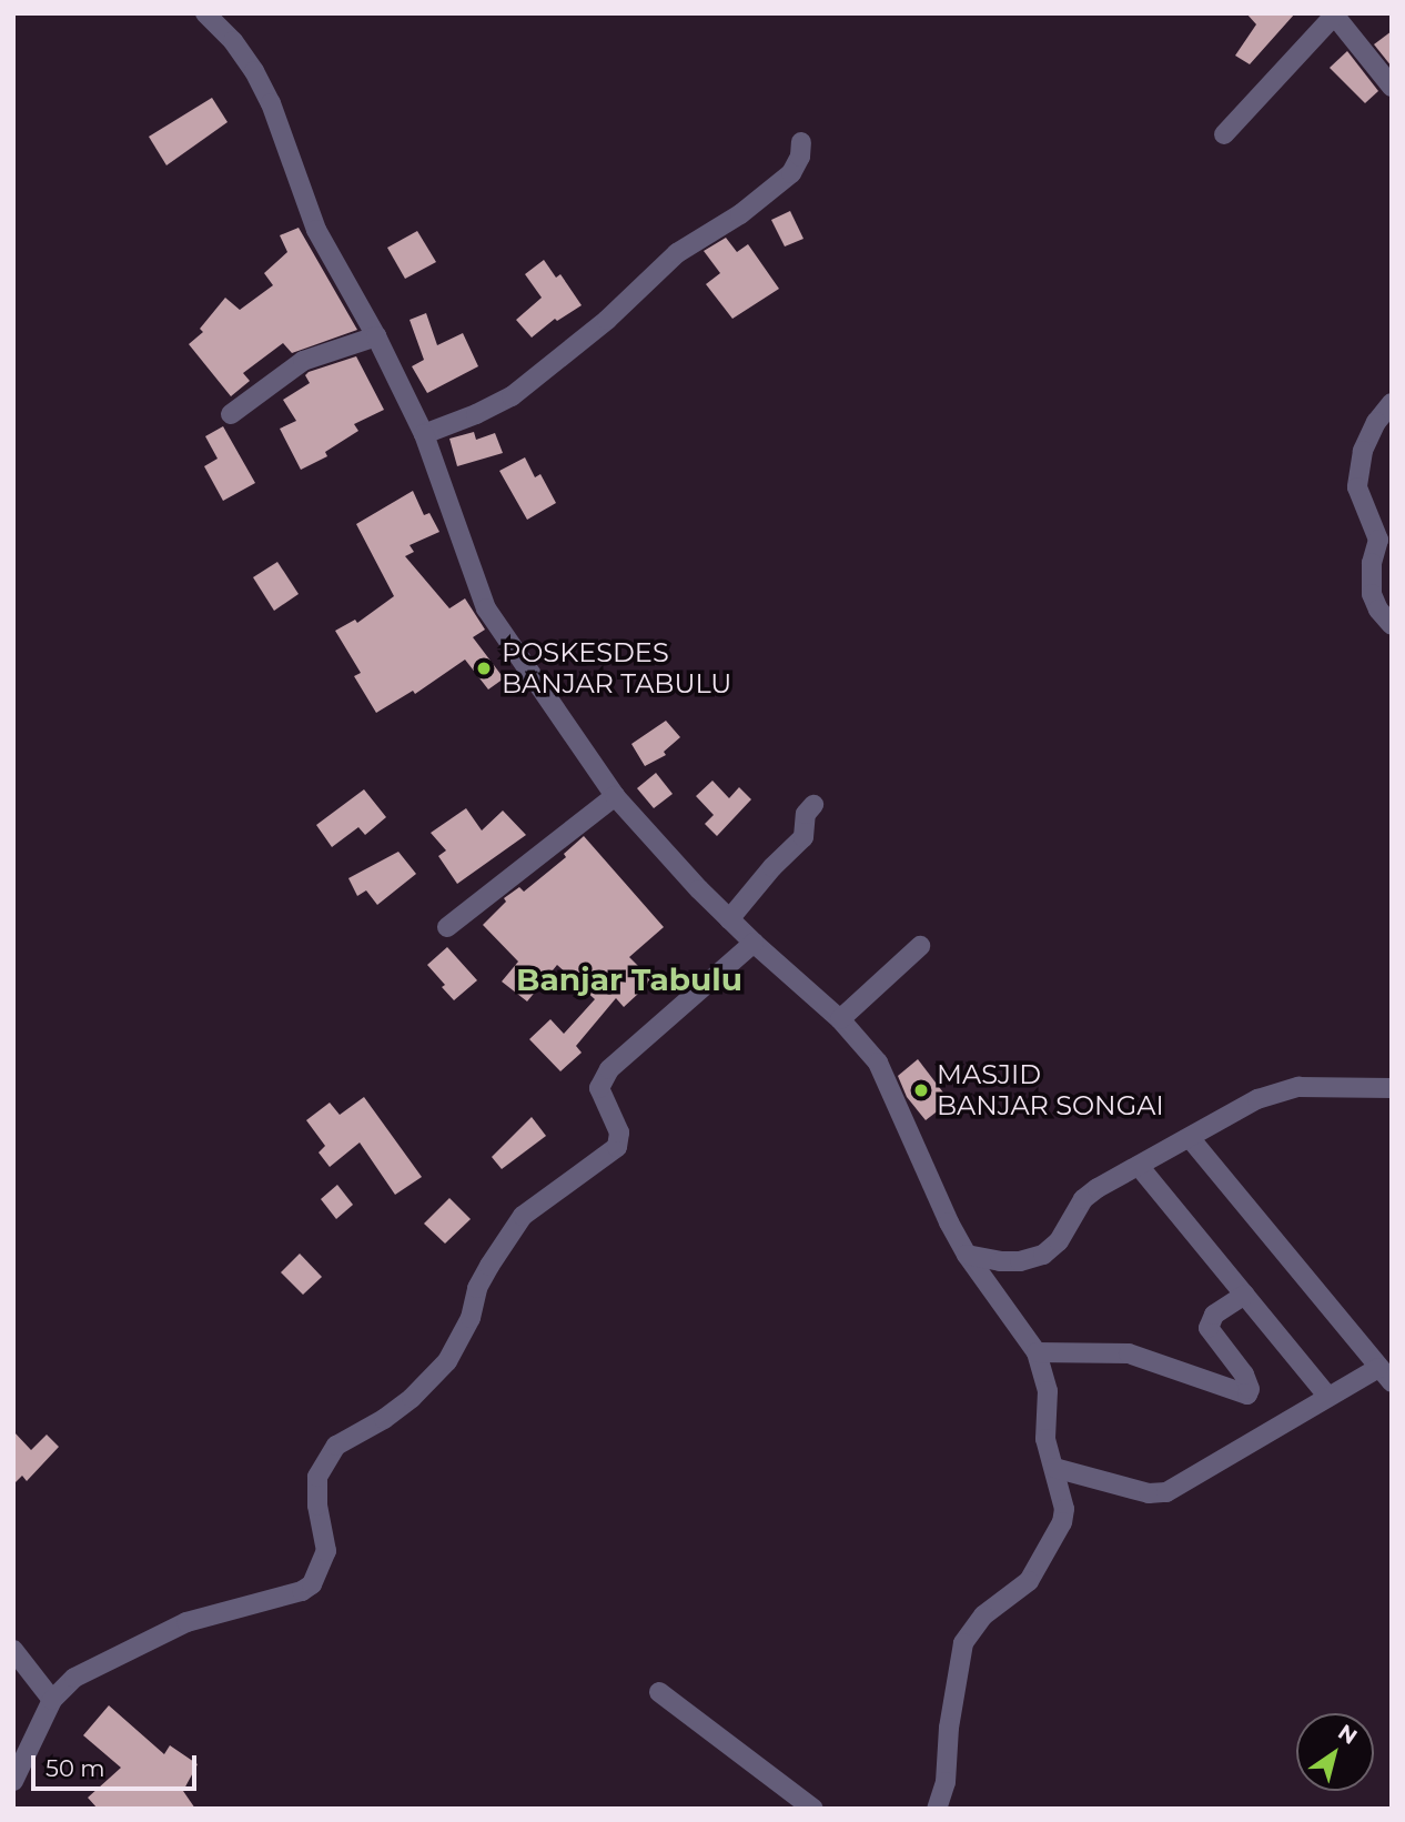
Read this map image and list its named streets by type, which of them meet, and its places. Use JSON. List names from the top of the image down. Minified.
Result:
{"districts":["Banjar Tabulu"],"places":["POSKESDES BANJAR TABULU","MASJID BANJAR SONGAI"],"scale_bar":"50 m","north":"top right"}
